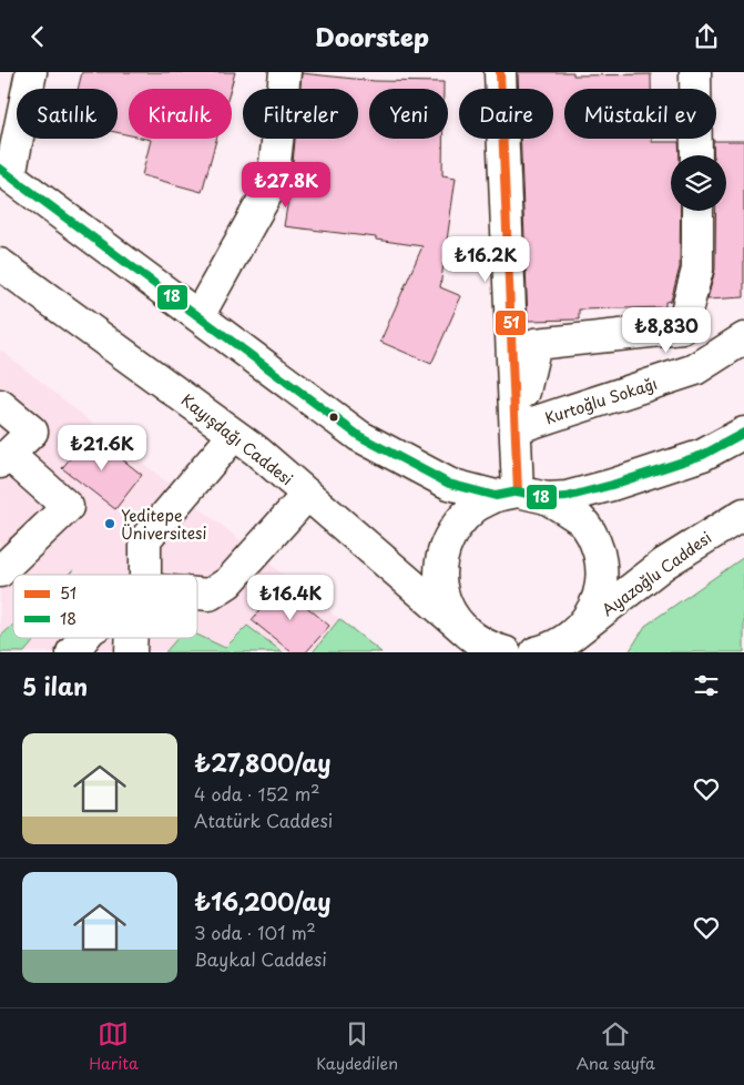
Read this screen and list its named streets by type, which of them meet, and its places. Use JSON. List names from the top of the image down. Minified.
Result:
{"streets":{"main road":["Kurtoğlu Sokağı","Kayışdağı Caddesi","Ayazoğlu Caddesi"]},"places":["Yeditepe Üniversitesi"],"lines":["transit line 51","transit line 18"],"legend":["51","18"],"page":{"header":"Doorstep","chip":["Satılık","Kiralık","Filtreler","Yeni","Daire","Müstakil ev"],"price":["₺27.8K","₺16.2K","₺8,830","₺21.6K","₺16.4K"],"heading":"5 ilan","list":[{"name":"₺27,800/ay","note":"4 oda · 152 m² · Atatürk Caddesi"},{"name":"₺16,200/ay","note":"3 oda · 101 m² · Baykal Caddesi"}],"tabs":["Harita","Kaydedilen","Ana sayfa"]}}
